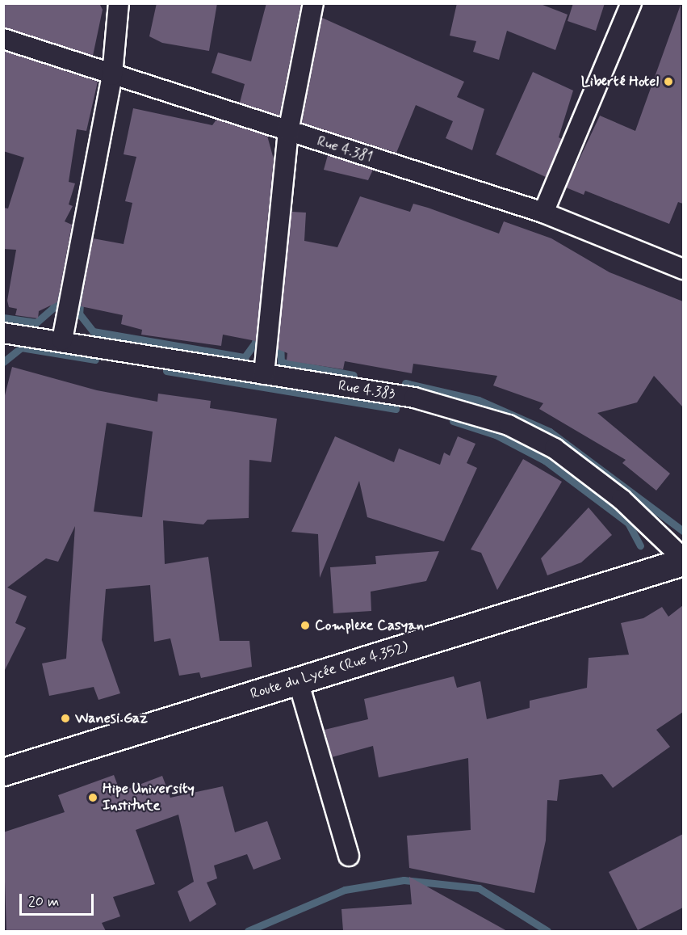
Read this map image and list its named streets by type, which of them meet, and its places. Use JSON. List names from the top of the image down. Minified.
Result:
{"streets":{"main road":["Route du Lycée (Rue 4.352)"],"street":["Rue 4.381","Rue 4.383"]},"crossings":[["Rue 4.383","Route du Lycée (Rue 4.352)"]],"places":["Liberté Hotel","Complexe Casyan","Wanesi Gaz","Hipe University Institute"],"scale_bar":"20 m"}
